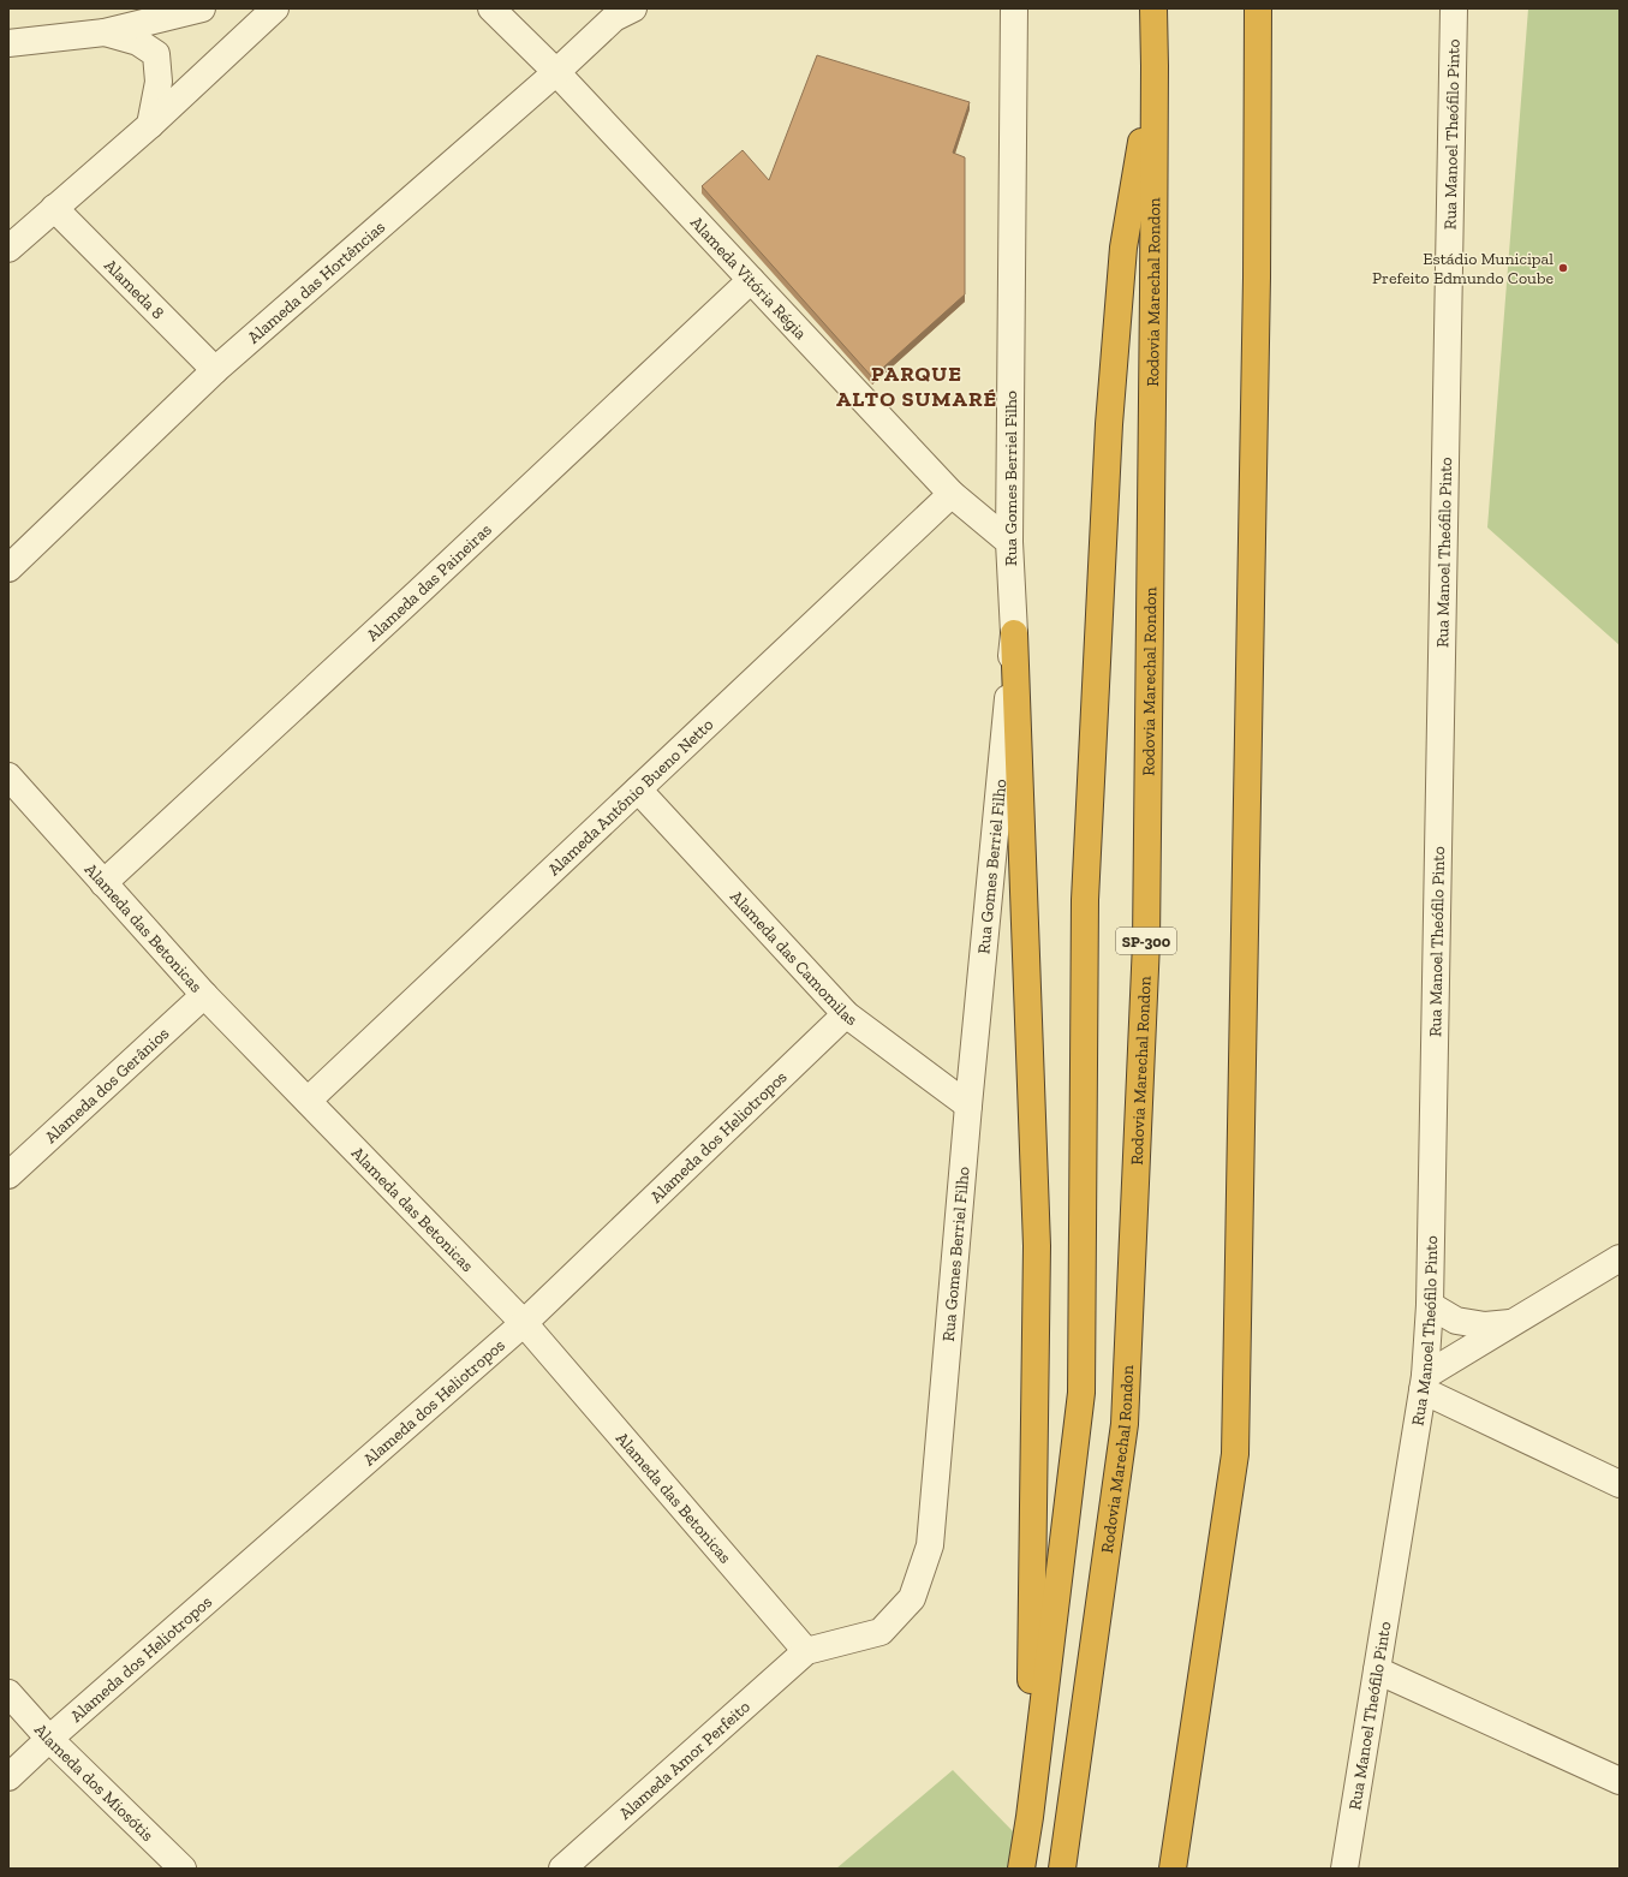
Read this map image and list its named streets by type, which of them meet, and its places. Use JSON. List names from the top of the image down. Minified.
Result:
{"streets":{"highway":["Rodovia Marechal Rondon","SP-300"],"street":["Rua Manoel Theófilo Pinto","Alameda Vitória Régia","Alameda das Hortências","Alameda 8","Rua Gomes Berriel Filho","Alameda das Paineiras","Alameda Antônio Bueno Netto","Alameda das Betonicas","Alameda das Camomilas","Alameda dos Gerânios","Alameda dos Heliotropos","Alameda Amor Perfeito","Alameda dos Miosótis"]},"crossings":[["Alameda Vitória Régia","Alameda das Hortências"],["Alameda Vitória Régia","Rua Gomes Berriel Filho"],["Alameda Vitória Régia","Alameda das Paineiras"],["Alameda Vitória Régia","Alameda Antônio Bueno Netto"],["Alameda das Hortências","Alameda 8"],["Rua Gomes Berriel Filho","Alameda das Betonicas"],["Rua Gomes Berriel Filho","Alameda das Camomilas"],["Rua Gomes Berriel Filho","Alameda Amor Perfeito"],["Alameda das Paineiras","Alameda das Betonicas"],["Alameda Antônio Bueno Netto","Alameda das Betonicas"],["Alameda Antônio Bueno Netto","Alameda das Camomilas"],["Alameda das Betonicas","Alameda dos Gerânios"],["Alameda das Betonicas","Alameda dos Heliotropos"],["Alameda das Betonicas","Alameda Amor Perfeito"],["Alameda das Camomilas","Alameda dos Heliotropos"],["Alameda dos Heliotropos","Alameda dos Miosótis"]],"districts":["PARQUE ALTO SUMARÉ"],"places":["Estádio Municipal Prefeito Edmundo Coube"]}
